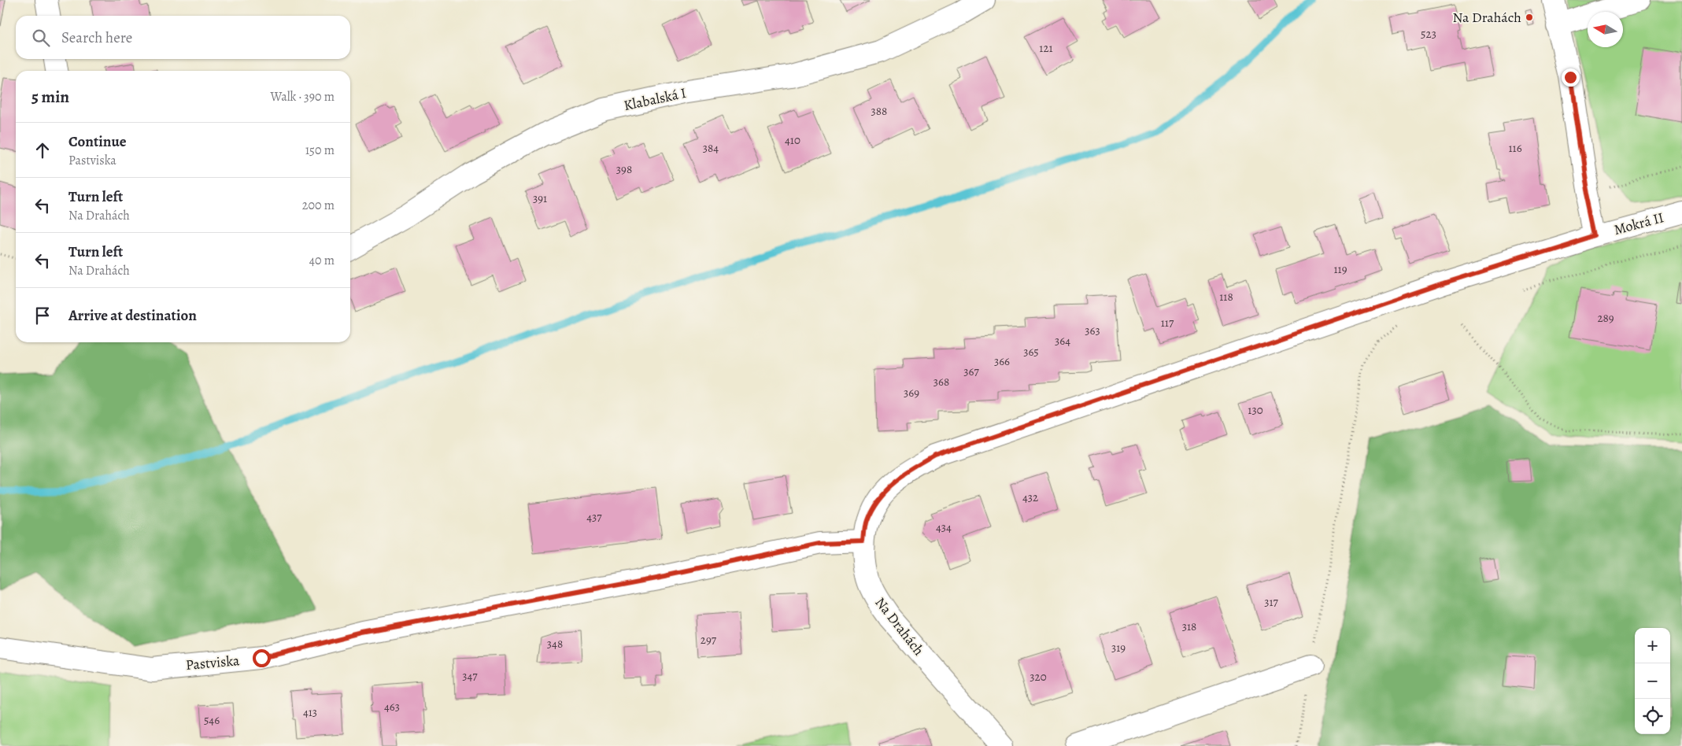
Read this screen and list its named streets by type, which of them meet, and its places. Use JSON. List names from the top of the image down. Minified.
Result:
{"streets":{"street":["Klabalská I","Mokrá II","Na Drahách","Pastviska"]},"crossings":[["Mokrá II","Na Drahách"],["Na Drahách","Pastviska"]],"places":["Na Drahách"],"house_numbers":["523","121","388","410","384","116","398","391","119","118","289","117","363","364","365","366","367","368","369","130","432","437","434","317","318","297","348","319","347","320","463","413","546"],"north":"left","page":{"search":"Search here","heading":["5 min","Walk · 390 m"],"list":[["Continue","Pastviska","150 m"],["Turn left","Na Drahách","200 m"],["Turn left","Na Drahách","40 m"],"Arrive at destination"],"map_buttons":["+","−"]}}
